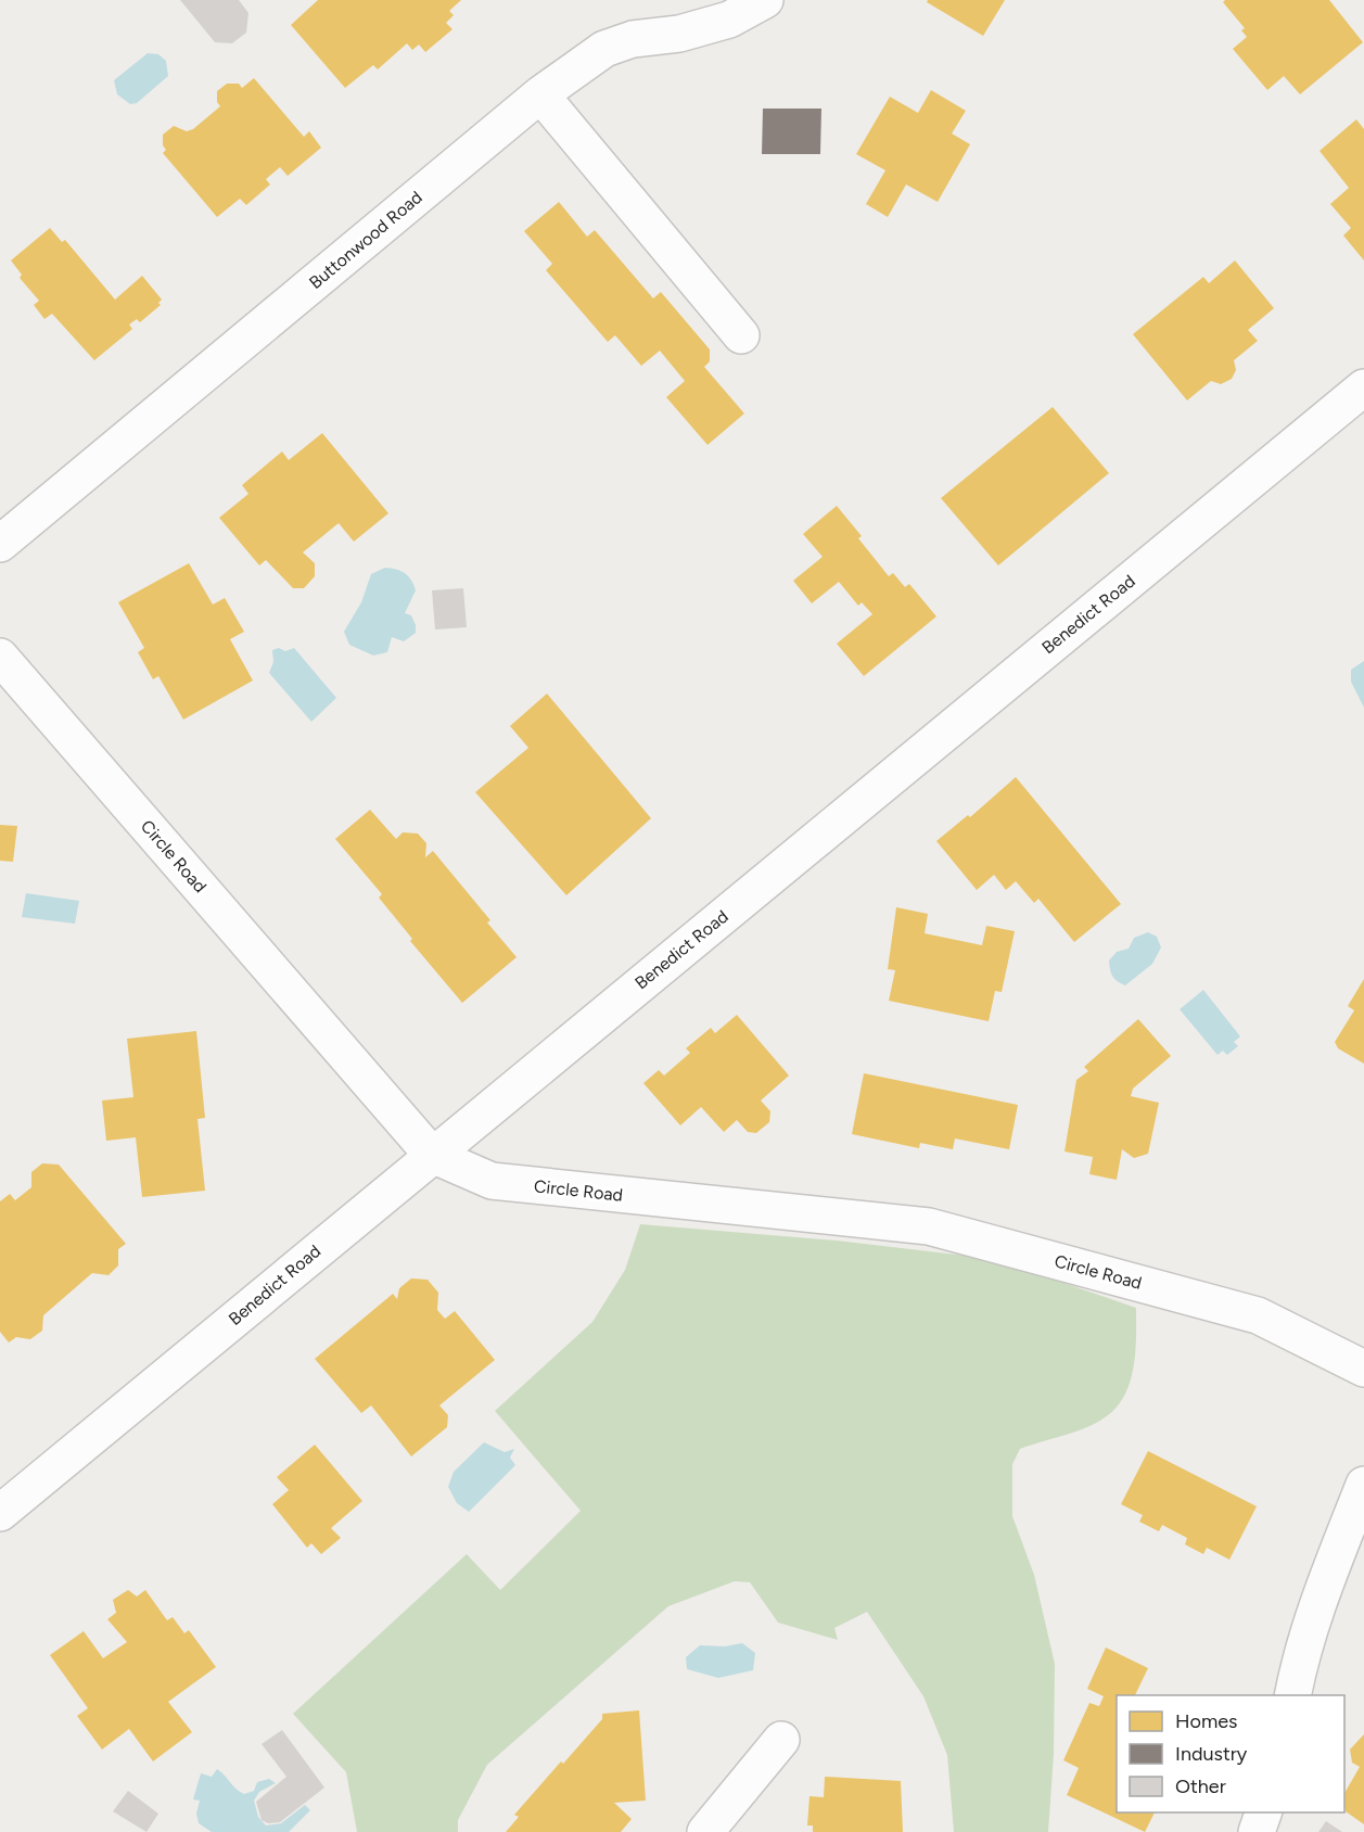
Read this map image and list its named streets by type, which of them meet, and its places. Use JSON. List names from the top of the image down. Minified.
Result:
{"streets":{"street":["Buttonwood Road","Benedict Road","Circle Road"]},"crossings":[["Benedict Road","Circle Road"]],"legend":["Homes","Industry","Other"]}
